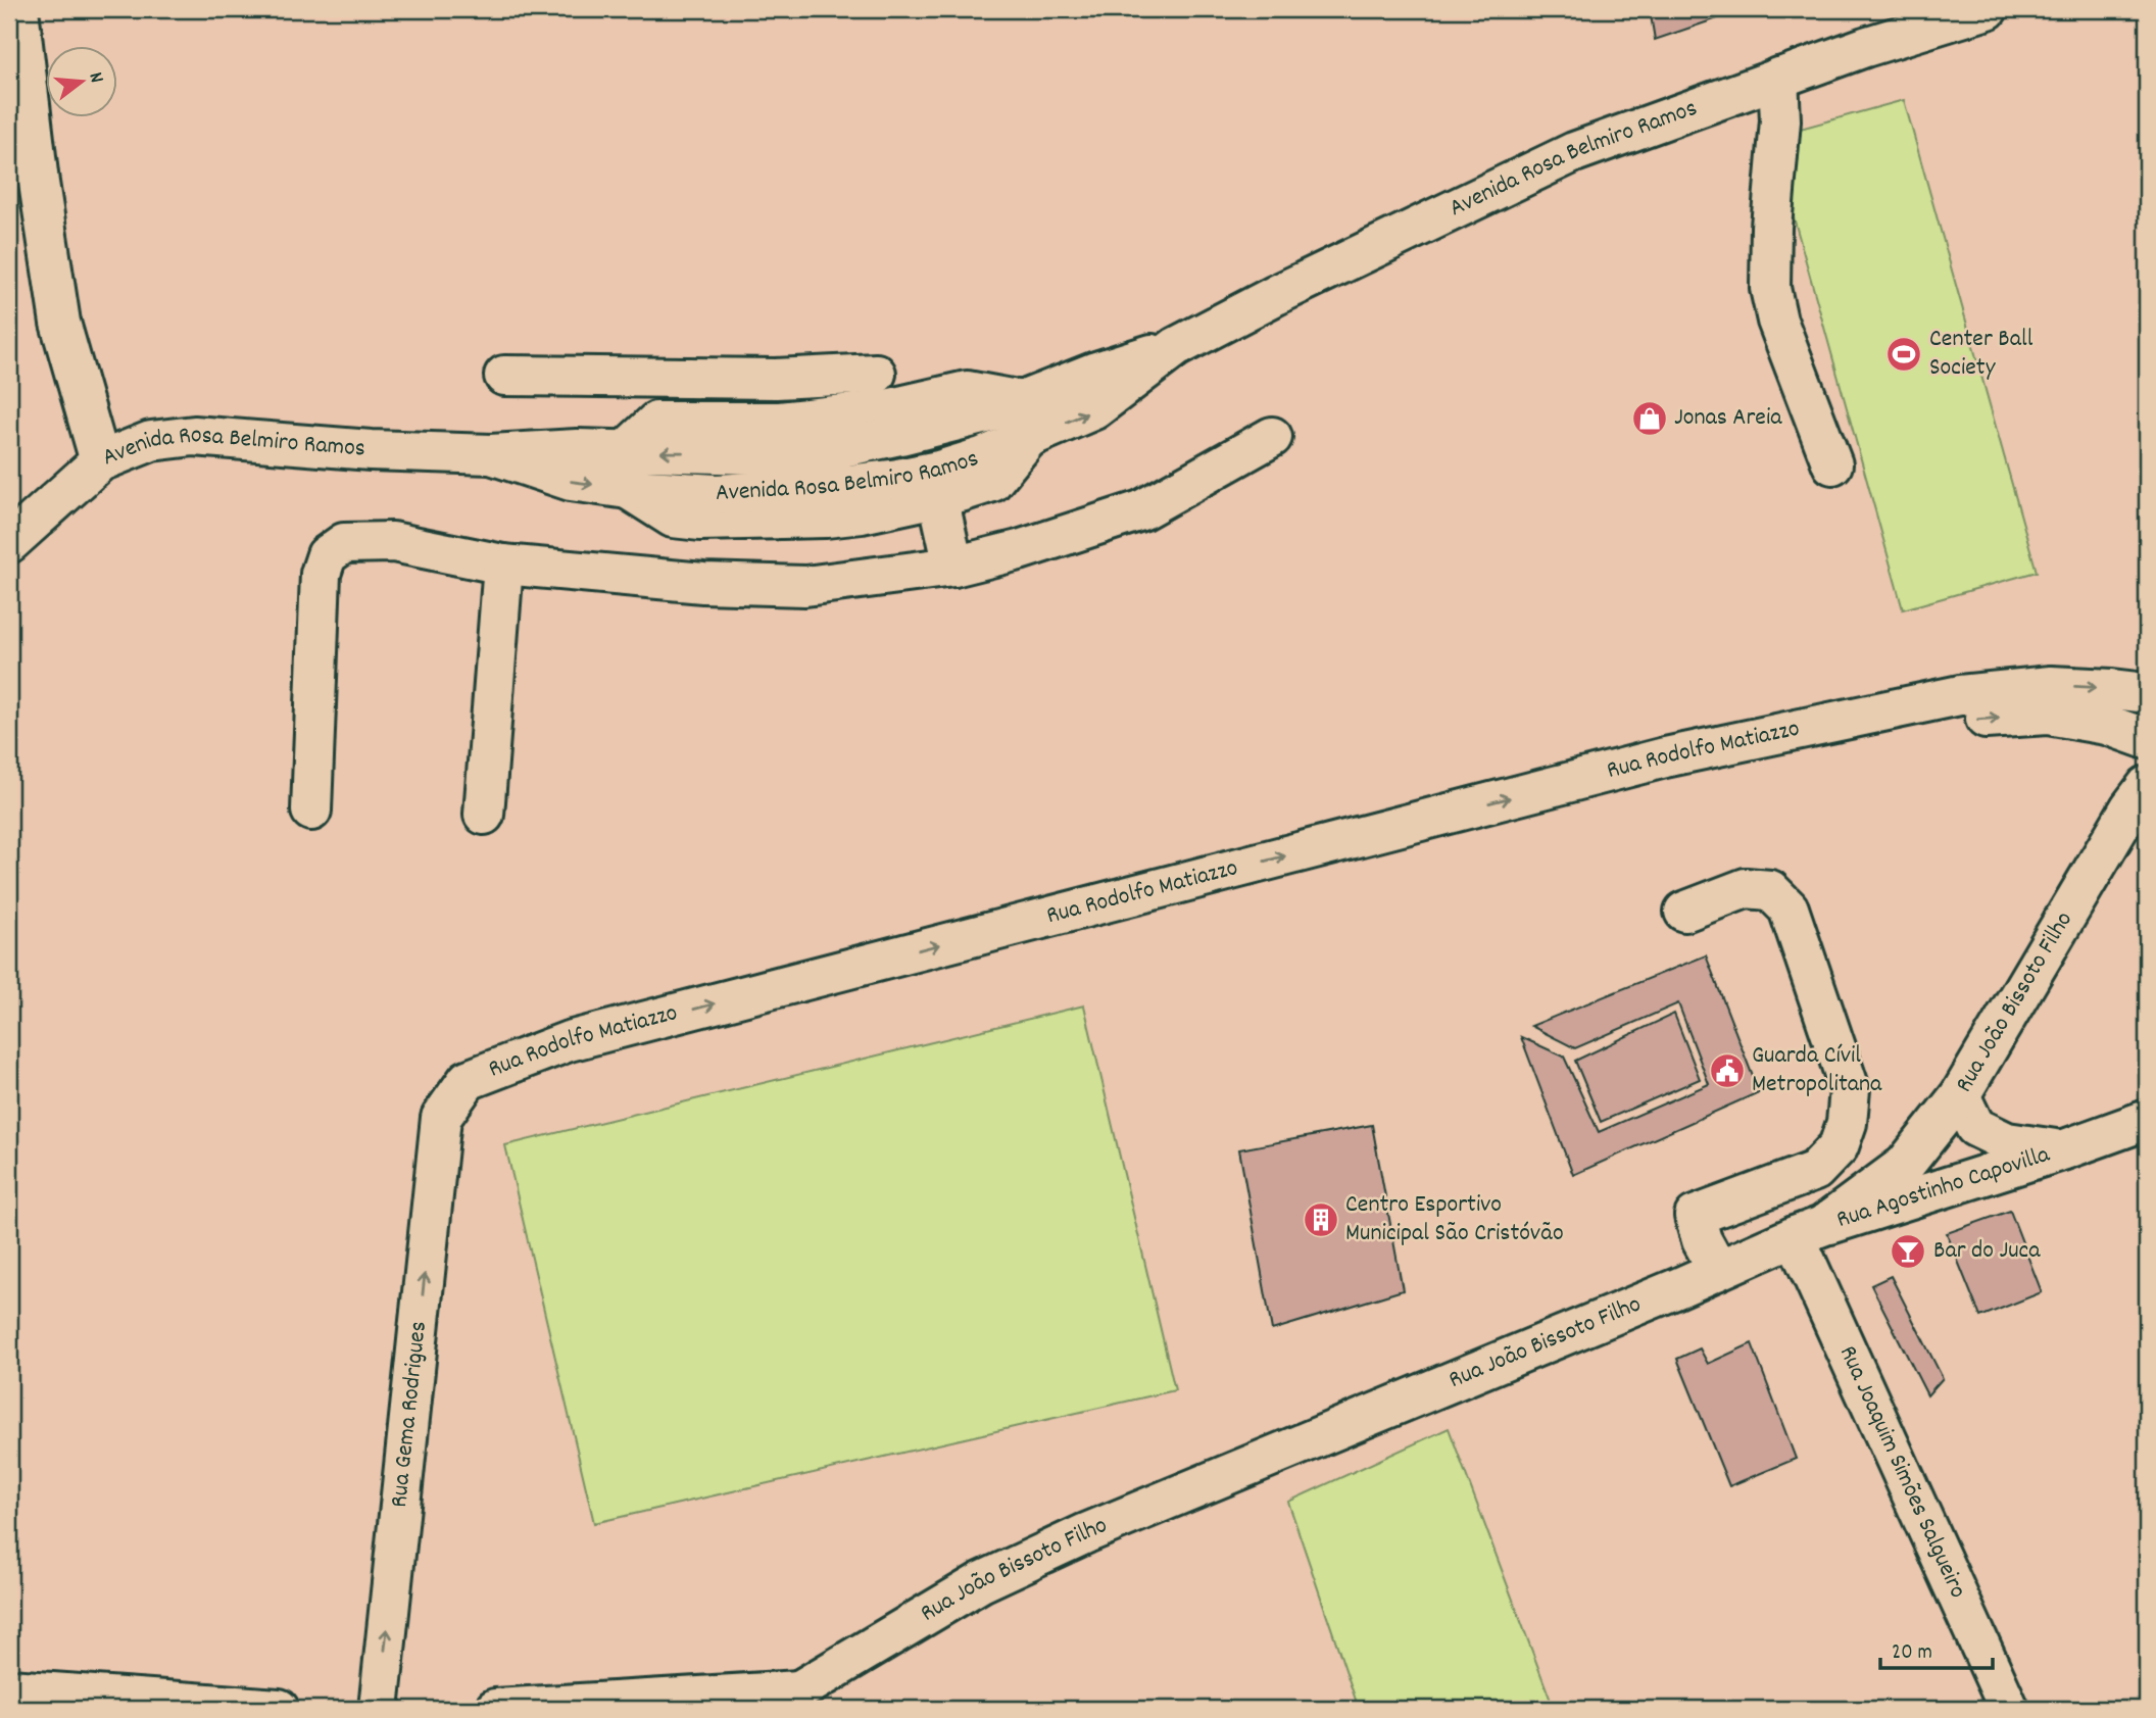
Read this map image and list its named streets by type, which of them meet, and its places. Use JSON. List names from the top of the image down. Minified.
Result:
{"streets":{"street":["Avenida Rosa Belmiro Ramos","Rua Rodolfo Matiazzo","Rua João Bissoto Filho","Rua Agostinho Capovilla","Rua Gema Rodrigues","Rua Joaquim Simões Salgueiro"]},"crossings":[["Rua Rodolfo Matiazzo","Rua Gema Rodrigues"],["Rua João Bissoto Filho","Rua Agostinho Capovilla"],["Rua João Bissoto Filho","Rua Joaquim Simões Salgueiro"],["Rua Agostinho Capovilla","Rua Joaquim Simões Salgueiro"]],"one_way":["Rua Rodolfo Matiazzo","Rua Gema Rodrigues"],"places":{"sports":["Center Ball Society"],"shop":["Jonas Areia"],"public building":["Guarda Cívil Metropolitana"],"building":["Centro Esportivo Municipal São Cristóvão"],"bar":["Bar do Juca"]},"scale_bar":"20 m","north":"right"}
